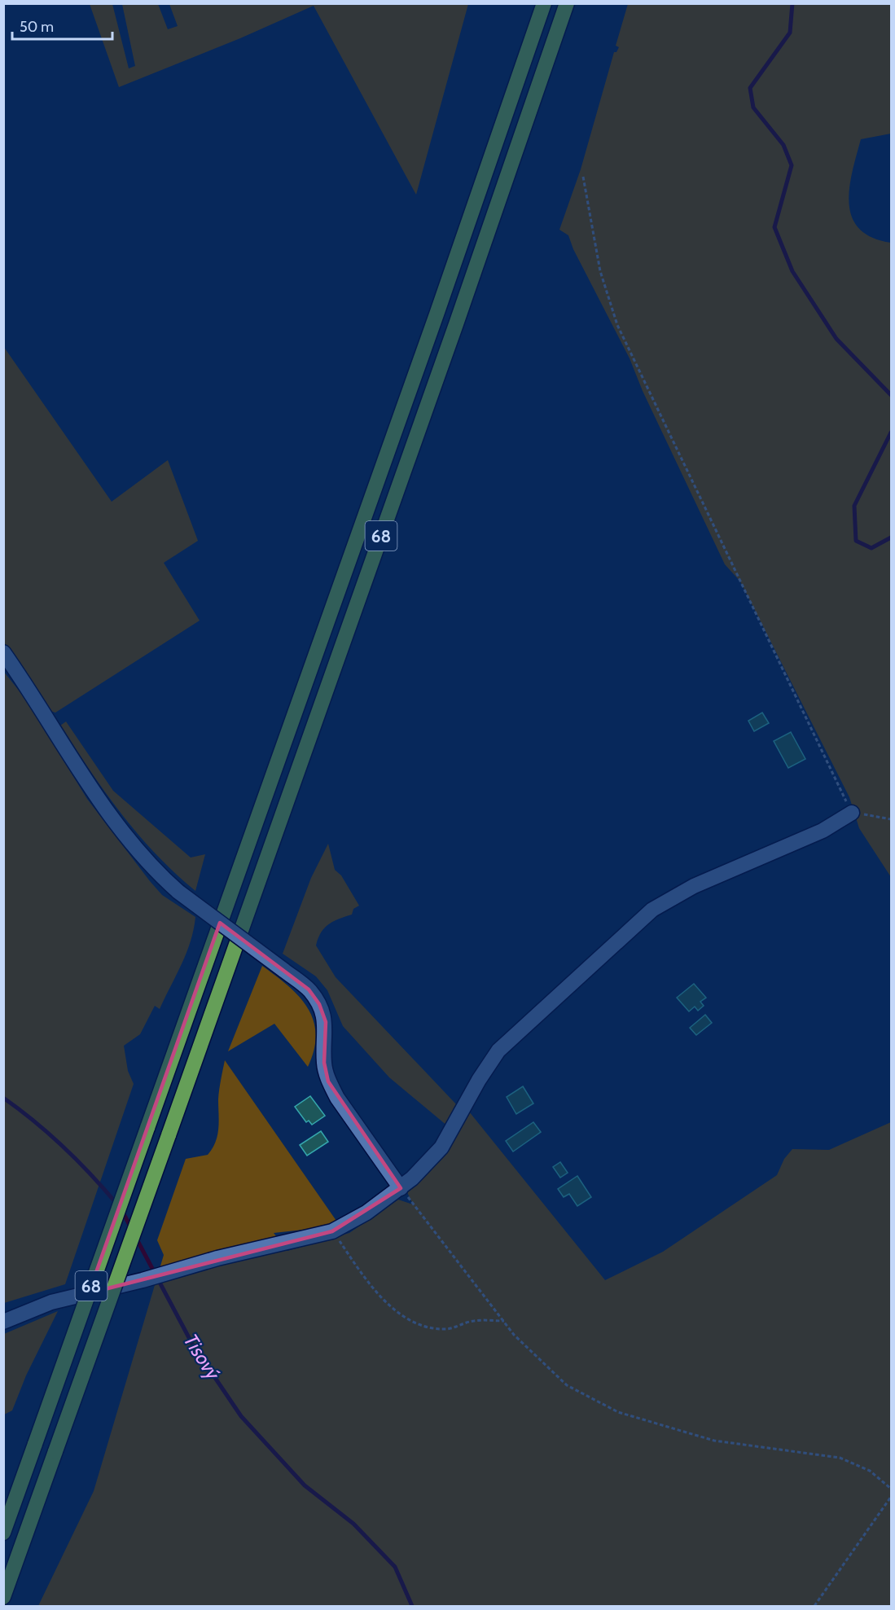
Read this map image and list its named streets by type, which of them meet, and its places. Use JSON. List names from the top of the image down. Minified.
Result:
{"streets":{"highway":["68"]},"water":["Tisový"],"scale_bar":"50 m"}
